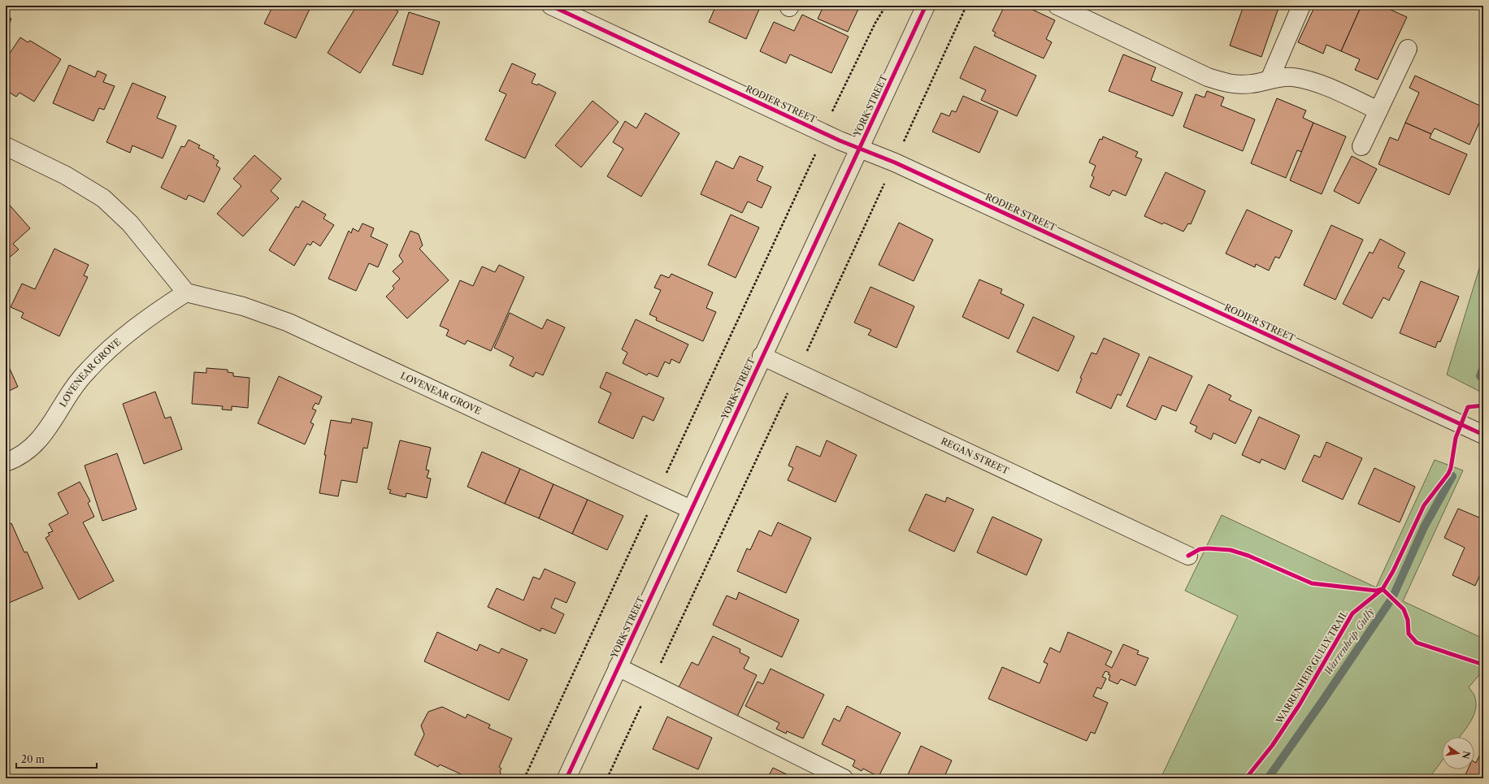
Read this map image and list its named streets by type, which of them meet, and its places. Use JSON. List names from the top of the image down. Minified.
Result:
{"streets":{"street":["RODIER STREET","YORK STREET","LOVENEAR GROVE","REGAN STREET"],"cycle path":["WARRENHEIP GULLY TRAIL"]},"crossings":[["RODIER STREET","YORK STREET"],["YORK STREET","LOVENEAR GROVE"],["YORK STREET","REGAN STREET"]],"water":["Warrenheip Gully"],"scale_bar":"20 m","north":"right"}
